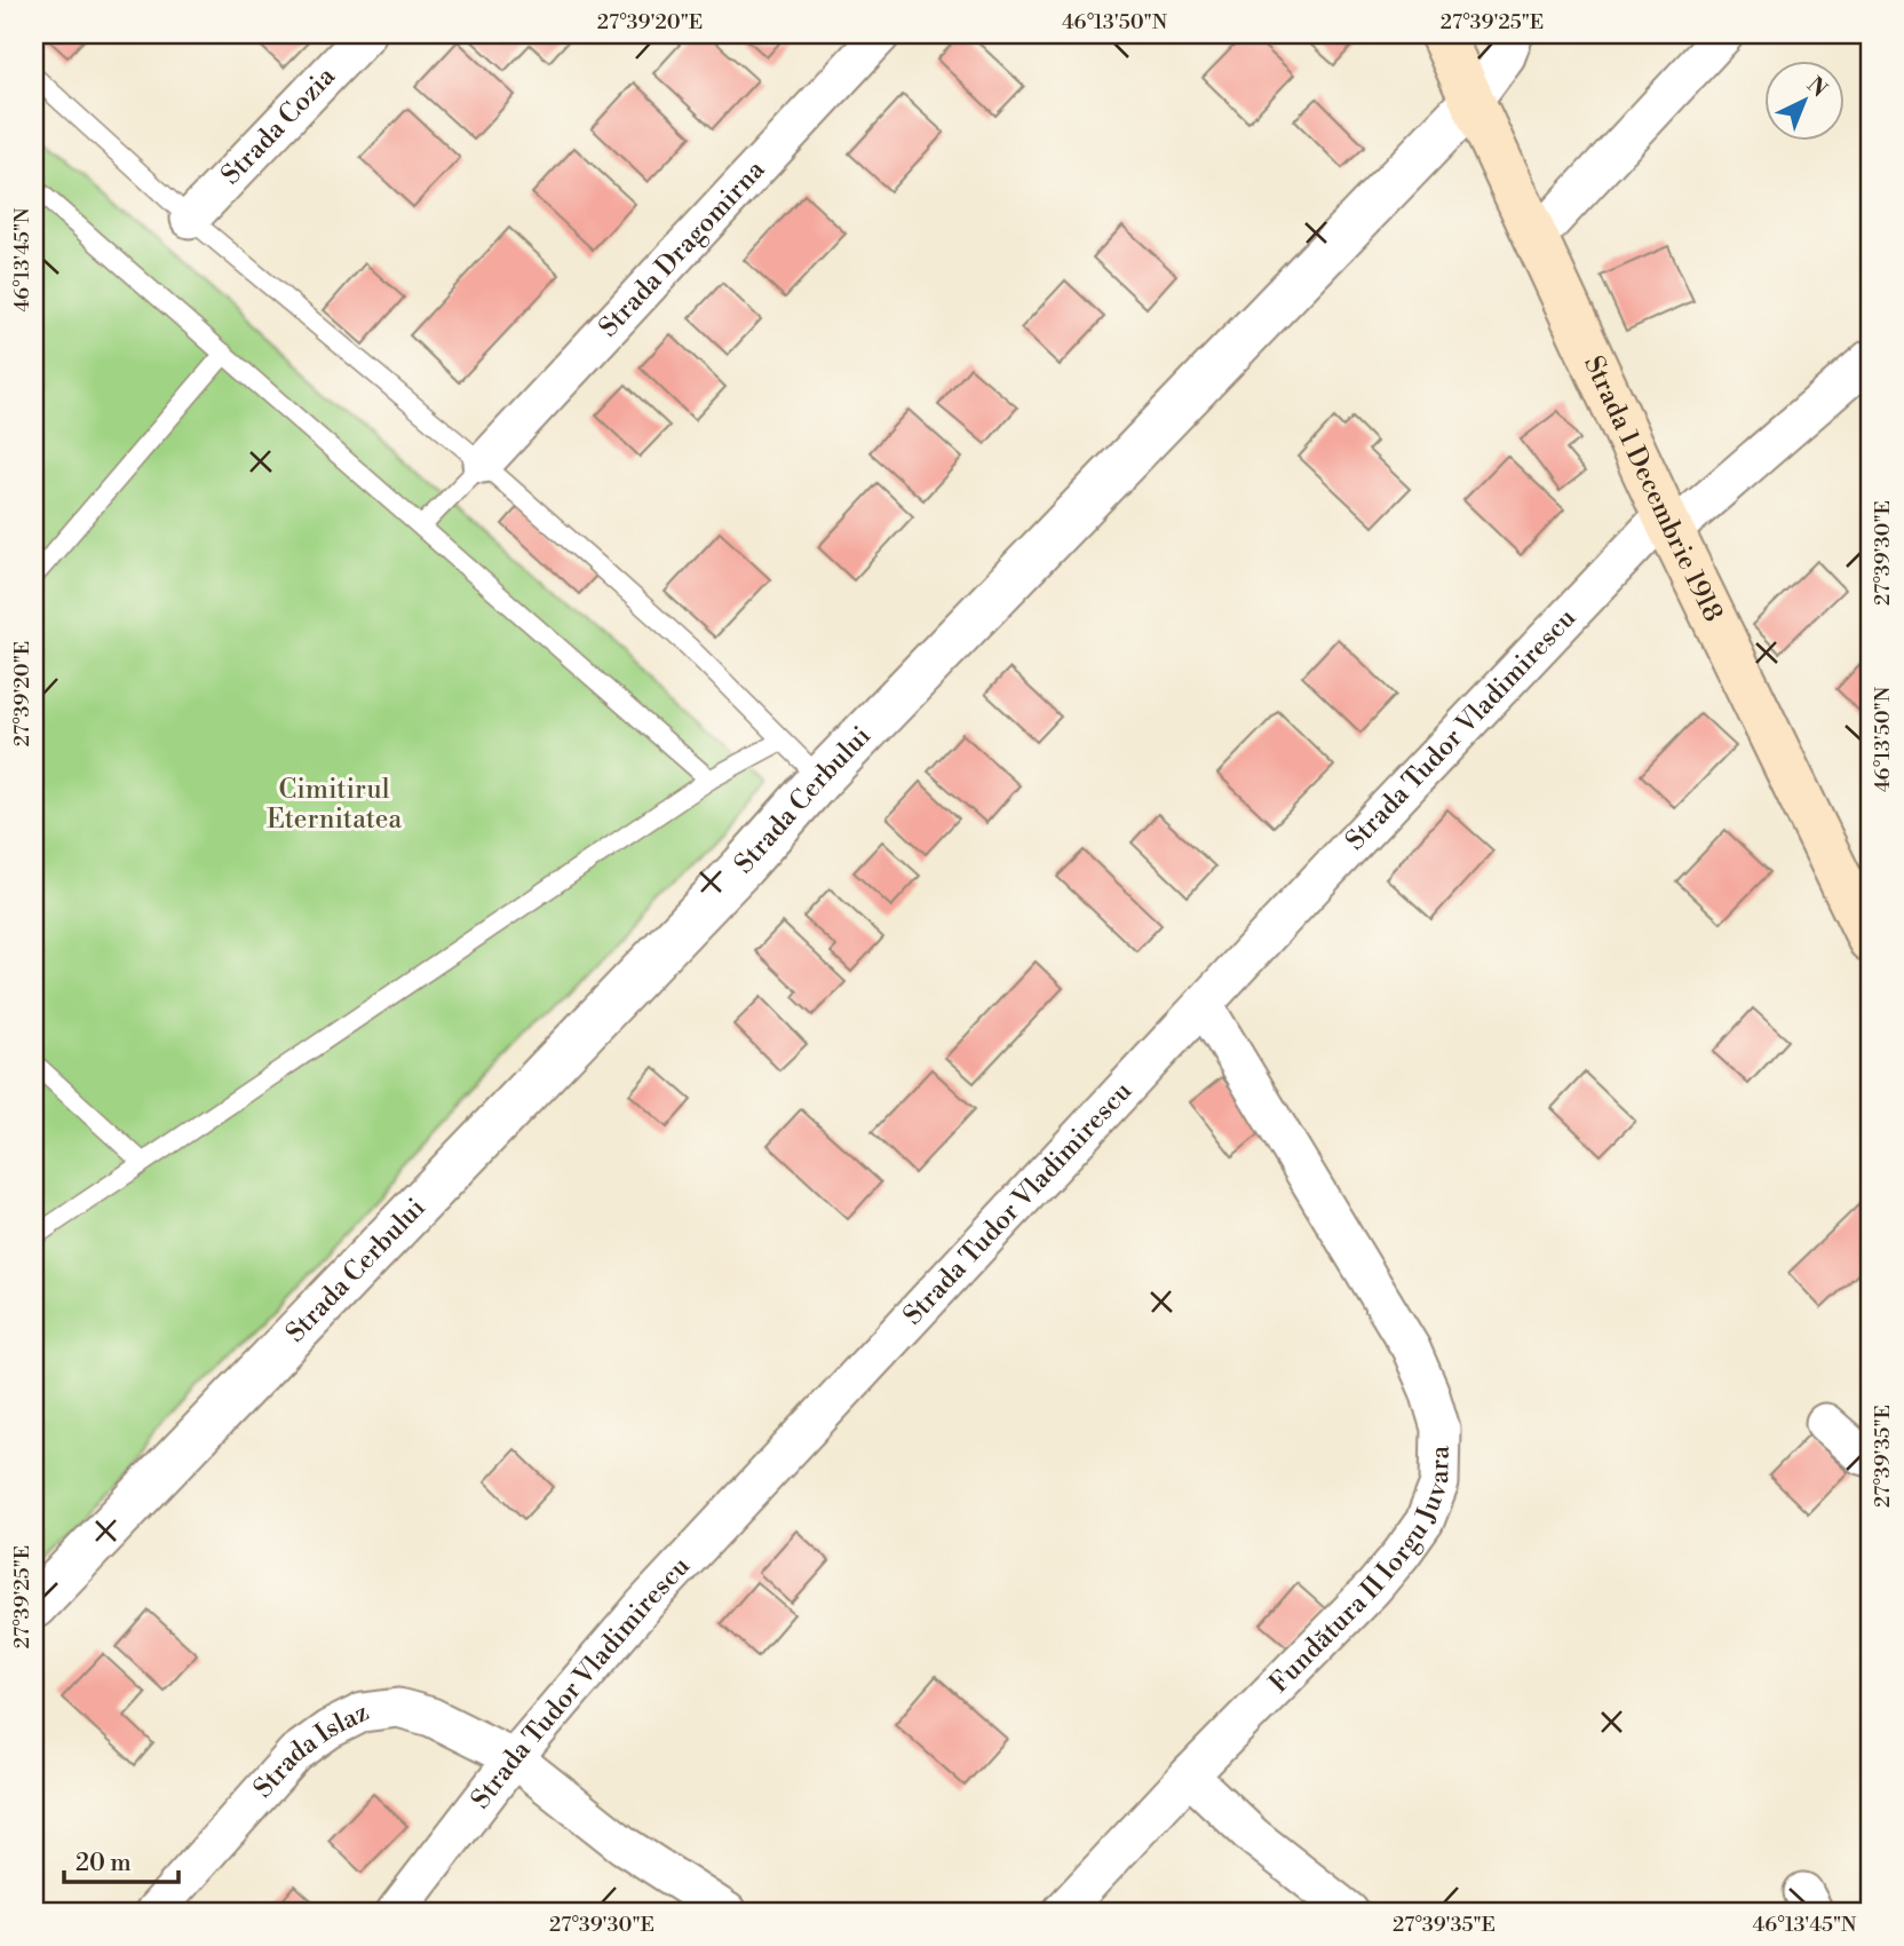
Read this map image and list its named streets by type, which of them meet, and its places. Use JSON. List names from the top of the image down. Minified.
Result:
{"streets":{"main road":["Strada 1 Decembrie 1918"],"street":["Strada Cozia","Strada Dragomirna","Strada Tudor Vladimirescu","Strada Cerbului","Fundătura II Iorgu Juvara","Strada Islaz"]},"crossings":[["Strada 1 Decembrie 1918","Strada Tudor Vladimirescu"],["Strada 1 Decembrie 1918","Strada Cerbului"],["Strada Tudor Vladimirescu","Fundătura II Iorgu Juvara"],["Strada Tudor Vladimirescu","Strada Islaz"]],"parks":["Cimitirul Eternitatea"],"scale_bar":"20 m","north":"top right","coordinates":["27°39'20\"E","46°13'50\"N","27°39'25\"E","46°13'45\"N","27°39'30\"E","27°39'35\"E"]}
